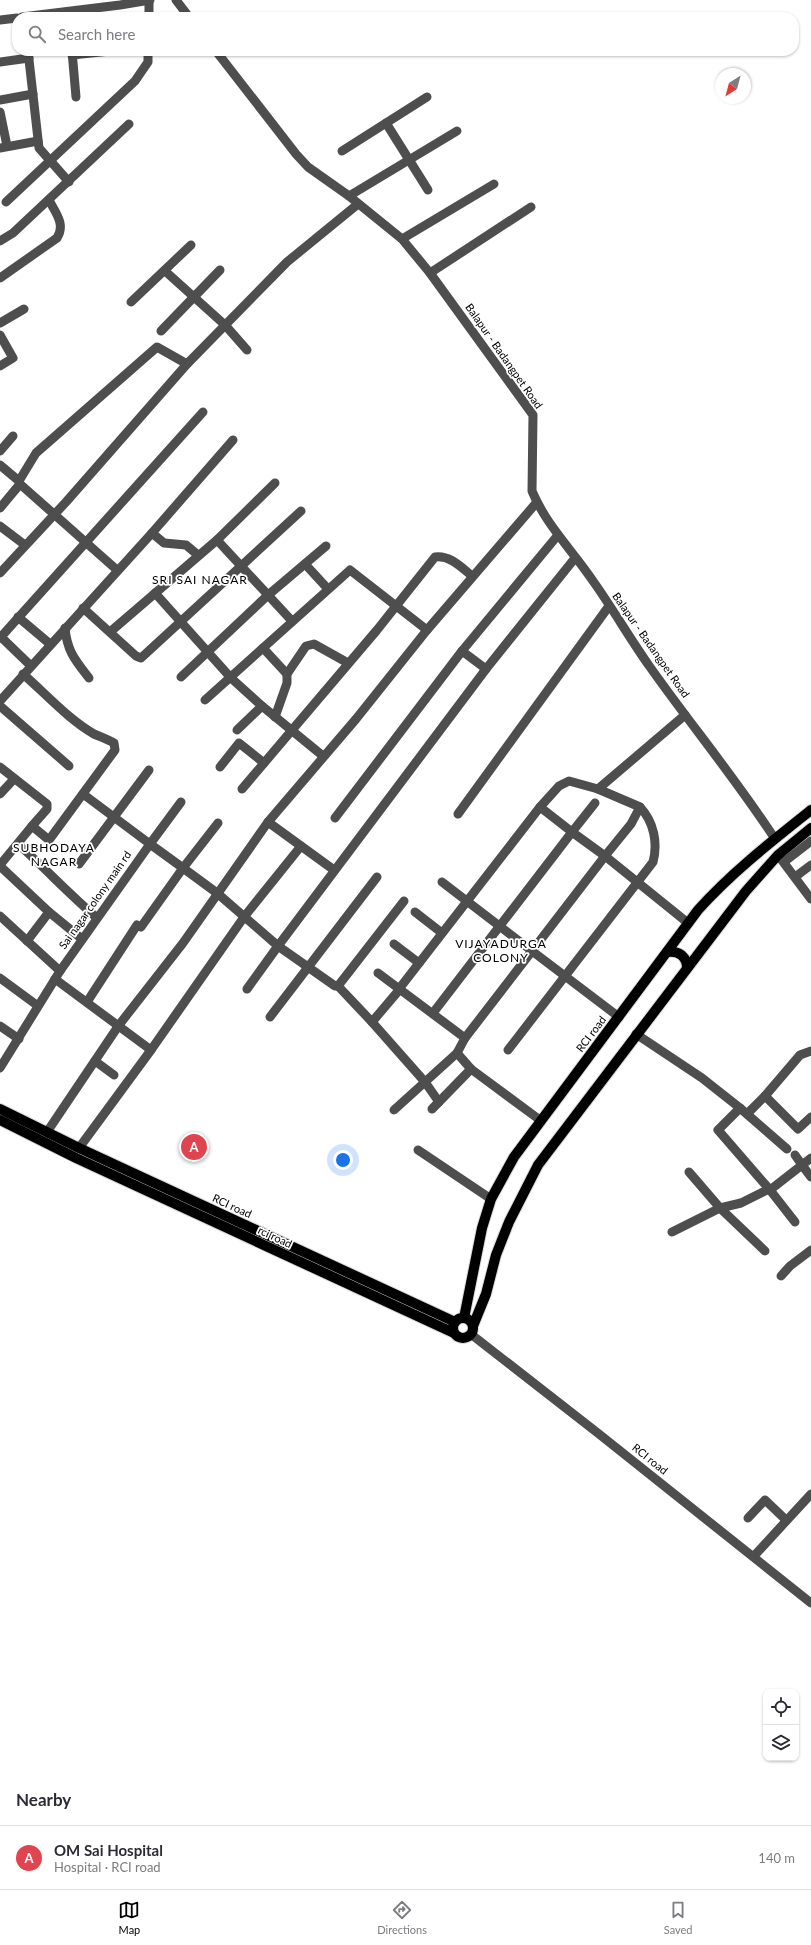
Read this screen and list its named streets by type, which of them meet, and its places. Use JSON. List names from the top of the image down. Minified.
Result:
{"streets":{"main road":["RCI road","rci road"],"street":["Balapur - Badangpet Road","Sai nagar colony main rd"]},"crossings":[["Balapur - Badangpet Road","RCI road"],["RCI road","rci road"]],"districts":["SRI SAI NAGAR","SUBHODAYA NAGAR","VIJAYADURGA COLONY"],"north":"bottom left","page":{"search":"Search here","pins":"A","heading":"Nearby","list":[{"mark":"A","name":"OM Sai Hospital","note":"Hospital · RCI road","value":"140 m"}],"nav":["Map","Directions","Saved"]}}
